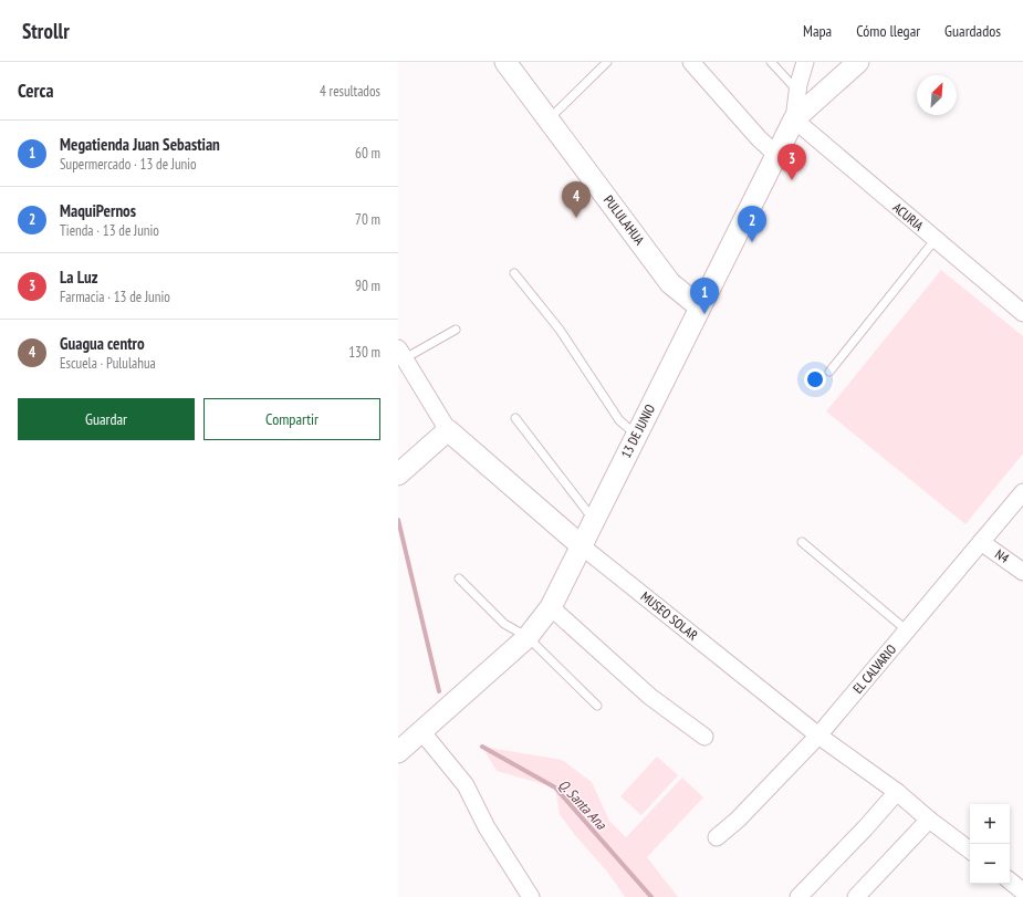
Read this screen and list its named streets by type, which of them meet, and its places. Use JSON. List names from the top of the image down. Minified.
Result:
{"streets":{"street":["ACURIA","PULULAHUA","13 DE JUNIO","N4","MUSEO SOLAR","EL CALVARIO"]},"crossings":[["ACURIA","13 DE JUNIO"],["PULULAHUA","13 DE JUNIO"],["13 DE JUNIO","MUSEO SOLAR"],["N4","EL CALVARIO"],["MUSEO SOLAR","EL CALVARIO"]],"water":["Q. Santa Ana"],"north":"top right","page":{"header":"Strollr","nav":["Mapa","Cómo llegar","Guardados"],"heading":["Cerca","4 resultados"],"list":[{"mark":"1","name":"Megatienda Juan Sebastian","note":"Supermercado · 13 de Junio","value":"60 m"},{"mark":"2","name":"MaquiPernos","note":"Tienda · 13 de Junio","value":"70 m"},{"mark":"3","name":"La Luz","note":"Farmacia · 13 de Junio","value":"90 m"},{"mark":"4","name":"Guagua centro","note":"Escuela · Pululahua","value":"130 m"}],"pins":["3","4","2","1"],"buttons":["Guardar","Compartir"],"map_buttons":["+","−"]}}
